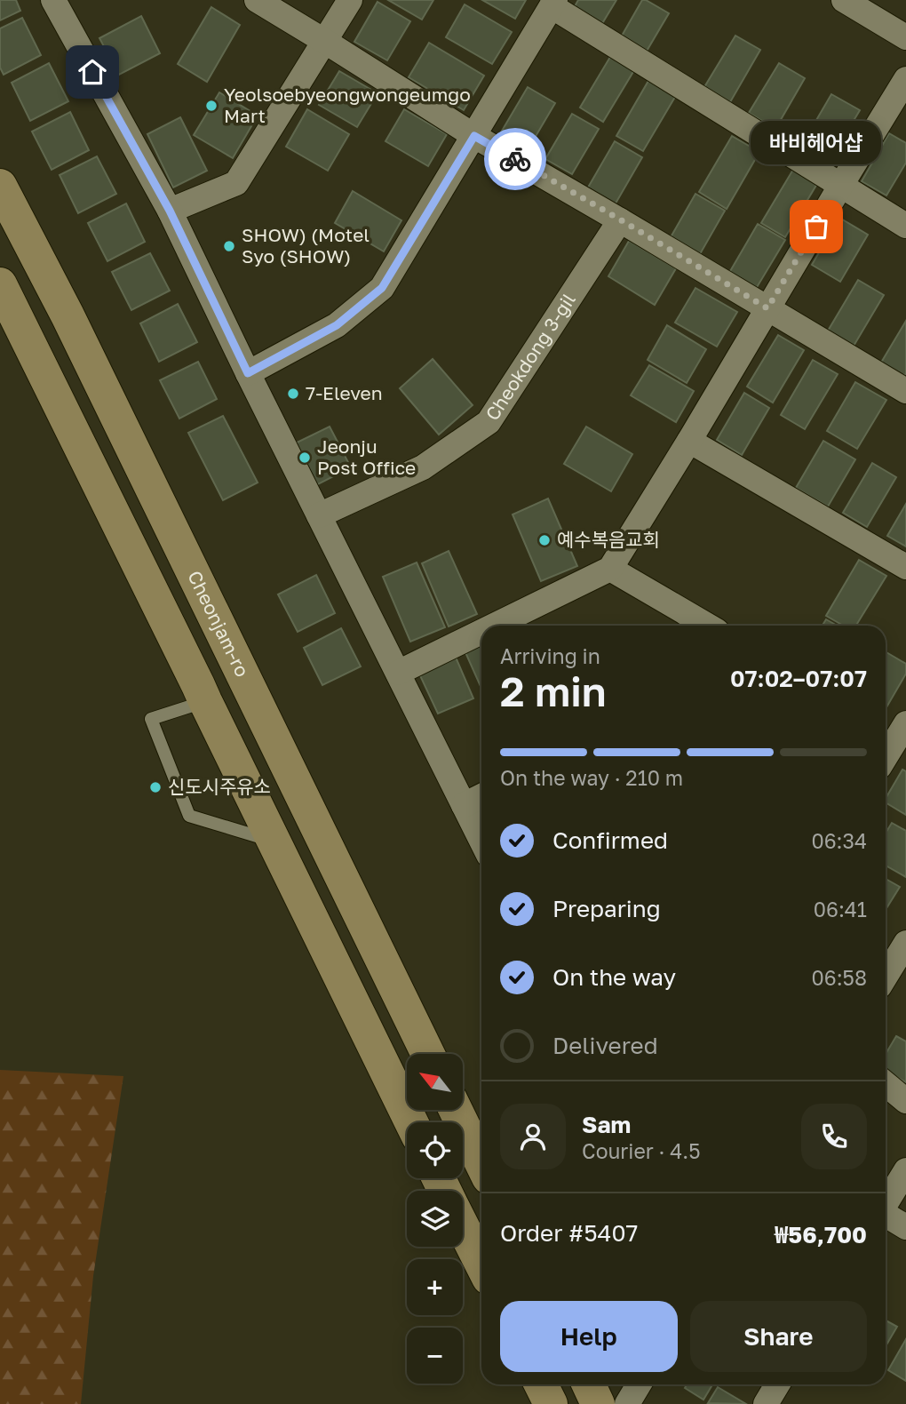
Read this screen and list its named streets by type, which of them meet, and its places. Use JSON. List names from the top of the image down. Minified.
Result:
{"streets":{"street":["Cheokdong 3-gil","Cheonjam-ro"]},"places":["Yeolsoebyeongwongeumgo Mart","바비헤어샵","SHOW) (Motel Syo (SHOW)","7-Eleven","Jeonju Post Office","예수복음교회","신도시주유소"],"north":"top left","page":{"bubble":"바비헤어샵","heading":["2 min","Arriving in","07:02–07:07"],"panel":["Sam","Courier · 4.5","Order #5407","₩56,700"],"bar":"On the way · 210 m","list":[["Confirmed","06:34"],["Preparing","06:41"],["On the way","06:58"],"Delivered"],"map_buttons":["+","−"],"buttons":["Help","Share"]}}
